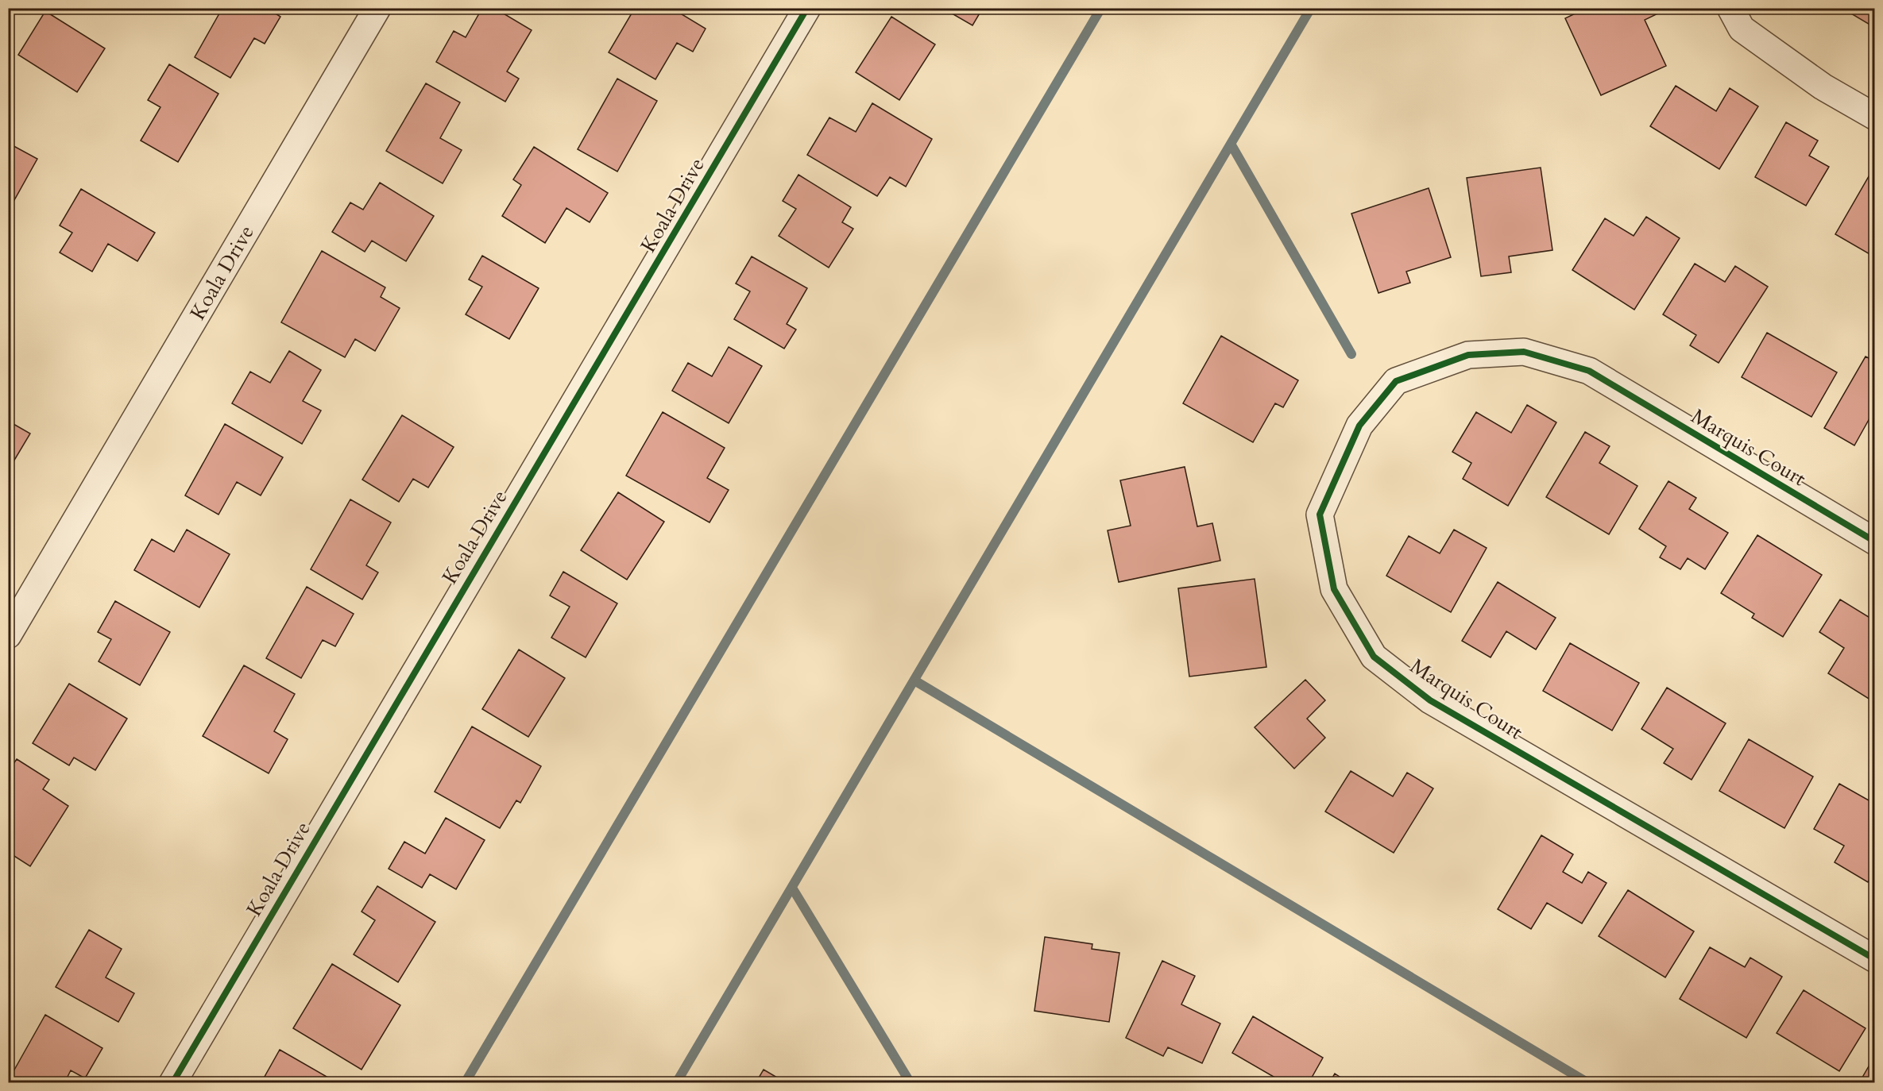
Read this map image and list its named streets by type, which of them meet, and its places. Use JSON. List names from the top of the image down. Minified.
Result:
{"streets":{"street":["Koala Drive","Marquis Court"]}}
